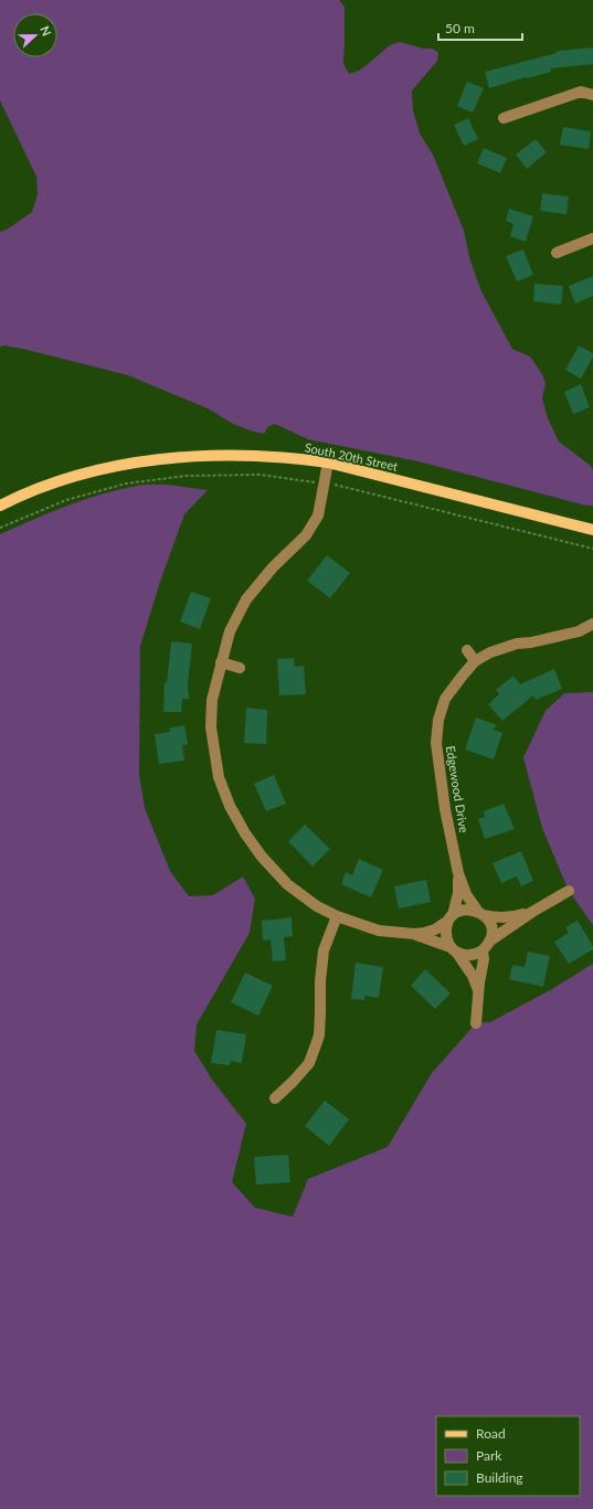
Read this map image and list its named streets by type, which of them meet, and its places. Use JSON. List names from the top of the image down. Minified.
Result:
{"streets":{"main road":["South 20th Street"],"street":["Edgewood Drive"]},"legend":["Road","Park","Building"],"scale_bar":"50 m","north":"right"}
